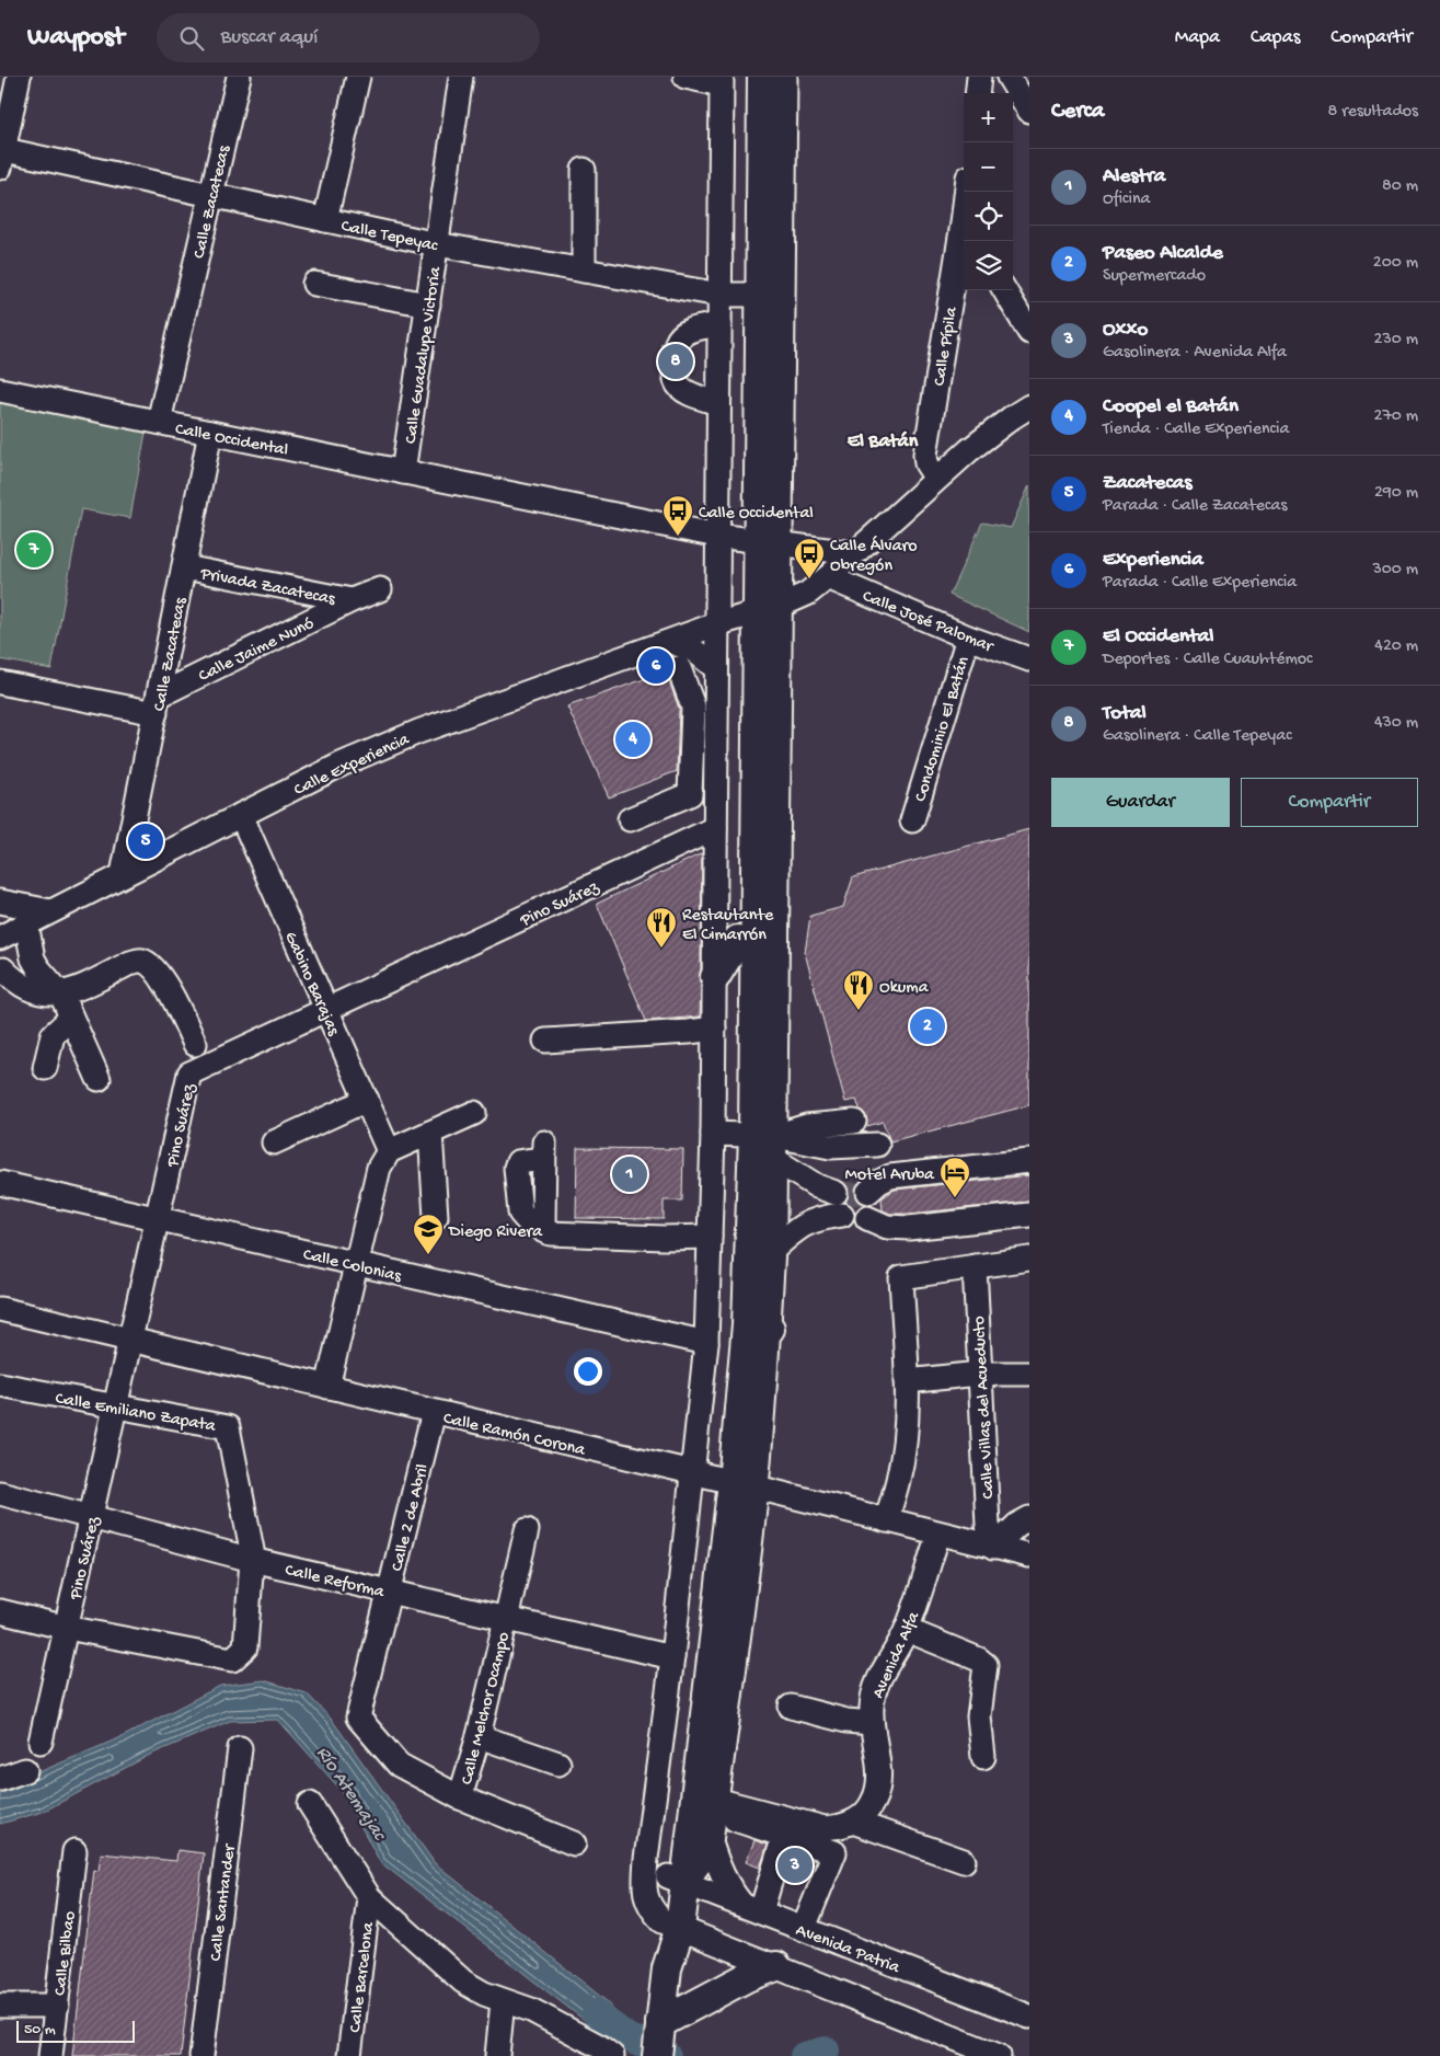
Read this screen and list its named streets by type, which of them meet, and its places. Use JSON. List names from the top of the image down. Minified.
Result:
{"streets":{"street":["Calle Zacatecas","Calle Tepeyac","Calle Pípila","Calle Guadalupe Victoria","Calle Occidental","Privada Zacatecas","Calle José Palomar","Calle Jaime Nunó","Condominio El Batán","Calle Experiencia","Pino Suárez","Gabino Barajas","Calle Colonias","Calle Villas del Acueducto","Calle Emiliano Zapata","Calle Ramón Corona","Calle 2 de Abril","Calle Reforma","Avenida Alfa","Calle Melchor Ocampo","Calle Santander","Avenida Patria","Calle Bilbao","Calle Barcelona"]},"crossings":[["Calle Zacatecas","Calle Tepeyac"],["Calle Zacatecas","Calle Occidental"],["Calle Zacatecas","Privada Zacatecas"],["Calle Zacatecas","Calle Jaime Nunó"],["Calle Zacatecas","Calle Experiencia"],["Calle Tepeyac","Calle Guadalupe Victoria"],["Calle Guadalupe Victoria","Calle Occidental"],["Privada Zacatecas","Calle Jaime Nunó"],["Calle José Palomar","Condominio El Batán"],["Calle Experiencia","Gabino Barajas"],["Pino Suárez","Gabino Barajas"],["Pino Suárez","Calle Colonias"],["Pino Suárez","Calle Emiliano Zapata"],["Pino Suárez","Calle Ramón Corona"],["Pino Suárez","Calle Reforma"],["Calle Villas del Acueducto","Calle Ramón Corona"],["Calle Emiliano Zapata","Calle Reforma"],["Calle Ramón Corona","Calle 2 de Abril"],["Calle Ramón Corona","Avenida Alfa"],["Calle 2 de Abril","Calle Reforma"],["Calle 2 de Abril","Calle Melchor Ocampo"],["Calle Reforma","Calle Melchor Ocampo"]],"districts":["El Batán"],"water":["Río Atemajac"],"places":{"bus stop":["Calle Occidental","Calle Álvaro Obregón"],"restaurant":["Restautante El Cimarrón","Okuma"],"hotel":["Motel Aruba"],"school or university":["Diego Rivera"]},"scale_bar":"50 m","page":{"header":"Waypost","search":"Buscar aquí","nav":["Mapa","Capas","Compartir"],"heading":["Cerca","8 resultados"],"map_buttons":["+","−"],"list":[{"mark":"1","name":"Alestra","note":"Oficina","value":"80 m"},{"mark":"2","name":"Paseo Alcalde","note":"Supermercado","value":"200 m"},{"mark":"3","name":"Oxxo","note":"Gasolinera · Avenida Alfa","value":"230 m"},{"mark":"4","name":"Coopel el Batán","note":"Tienda · Calle Experiencia","value":"270 m"},{"mark":"5","name":"Zacatecas","note":"Parada · Calle Zacatecas","value":"290 m"},{"mark":"6","name":"Experiencia","note":"Parada · Calle Experiencia","value":"300 m"},{"mark":"7","name":"El Occidental","note":"Deportes · Calle Cuauhtémoc","value":"420 m"},{"mark":"8","name":"Total","note":"Gasolinera · Calle Tepeyac","value":"430 m"}],"pins":["8","7","6","4","5","2","1","3"],"buttons":["Guardar","Compartir"],"scale":"50 m"}}
